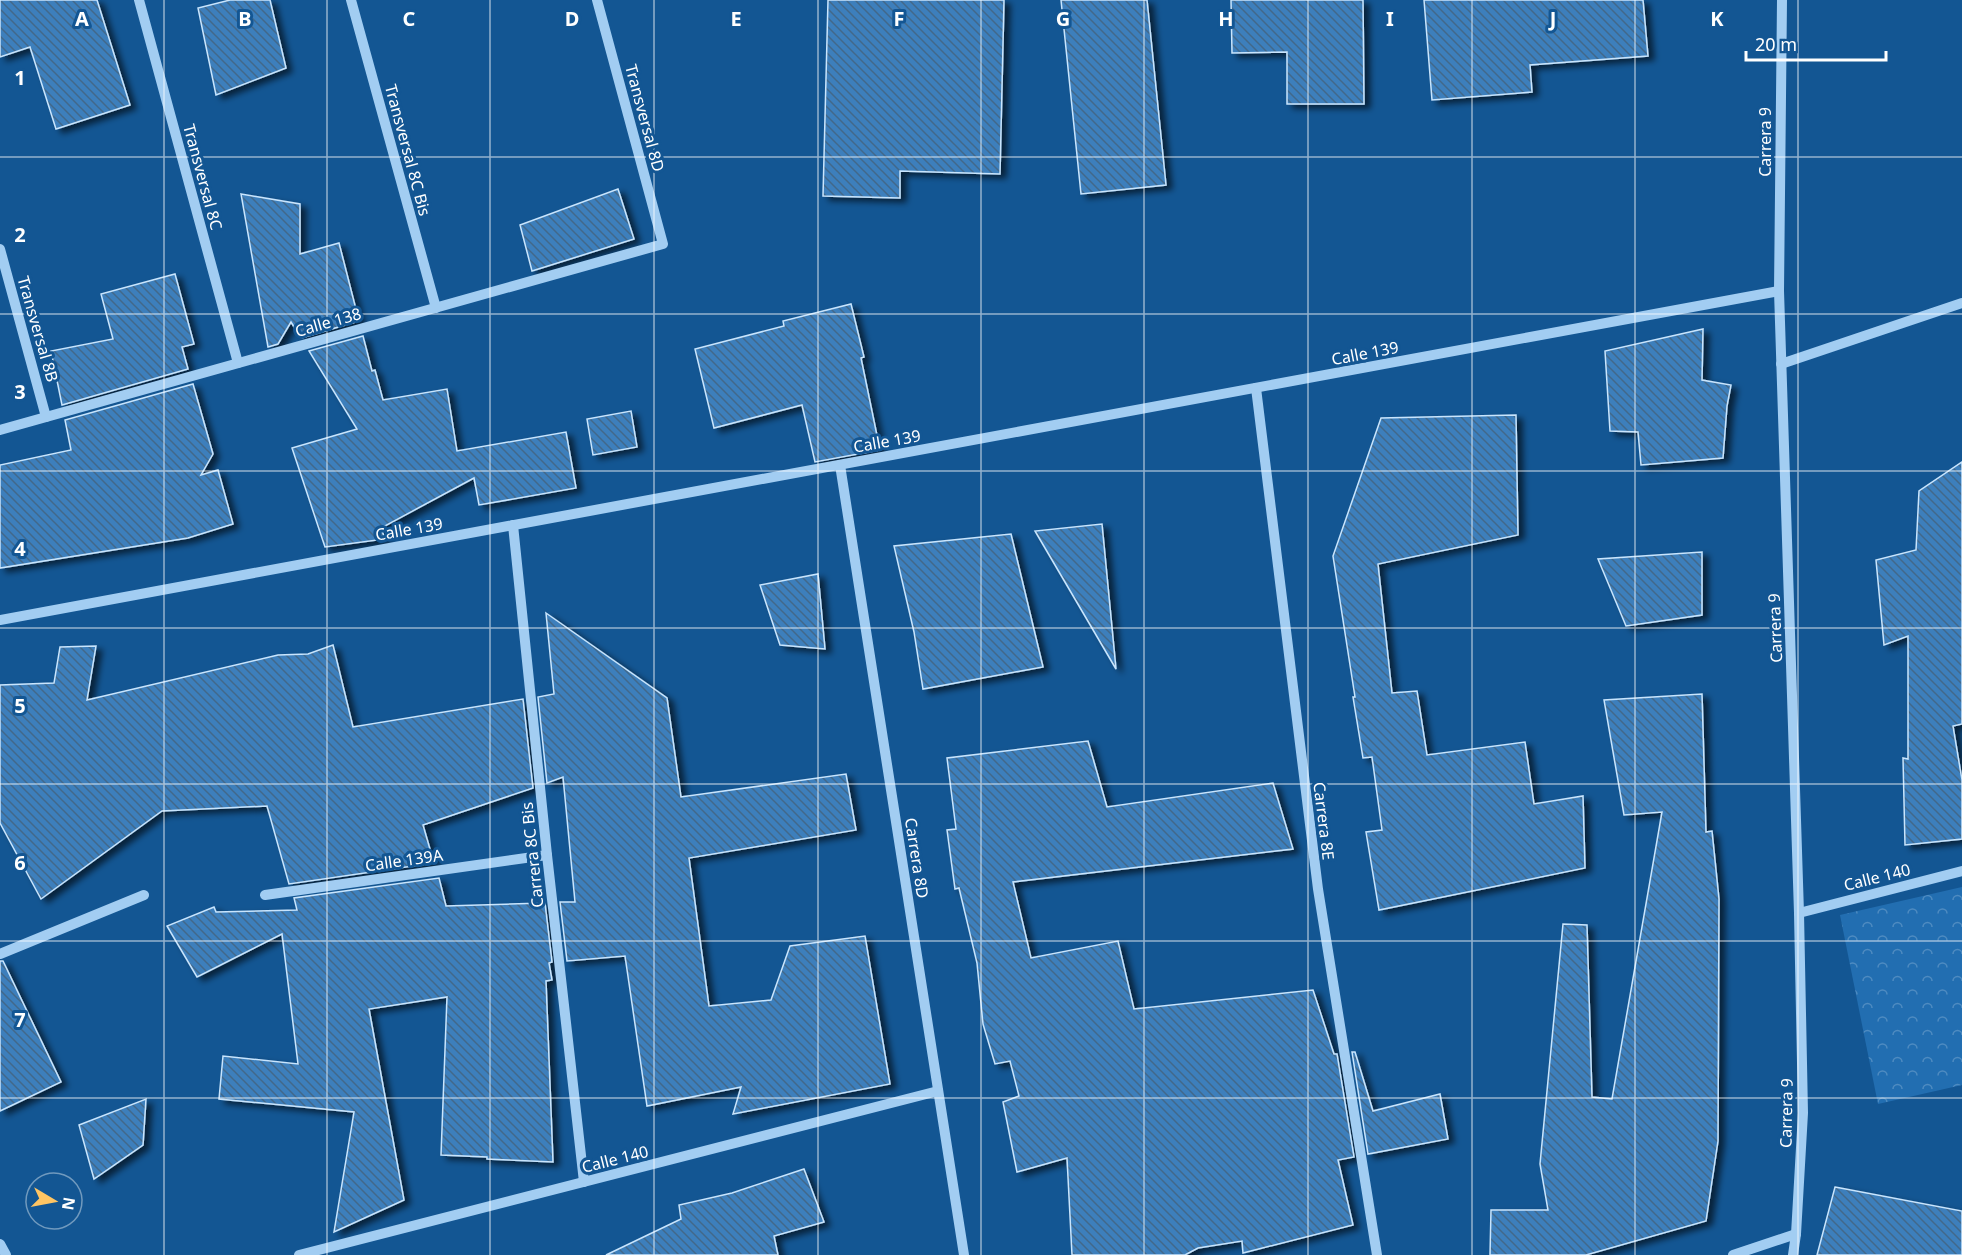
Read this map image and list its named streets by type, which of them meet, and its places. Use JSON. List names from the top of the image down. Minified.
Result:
{"streets":{"street":["Transversal 8D","Carrera 9","Transversal 8C Bis","Transversal 8C","Calle 138","Transversal 8B","Calle 139","Carrera 8E","Carrera 8C Bis","Carrera 8D","Calle 139A","Calle 140"]},"crossings":[["Transversal 8D","Calle 138"],["Carrera 9","Calle 139"],["Carrera 9","Calle 140"],["Transversal 8C Bis","Calle 138"],["Transversal 8C","Calle 138"],["Calle 138","Transversal 8B"],["Calle 139","Carrera 8E"],["Calle 139","Carrera 8C Bis"],["Calle 139","Carrera 8D"],["Carrera 8C Bis","Calle 139A"],["Carrera 8C Bis","Calle 140"],["Carrera 8D","Calle 140"]],"scale_bar":"20 m","north":"right","grid":{"columns":["A","B","C","D","E","F","G","H","I","J","K"],"rows":["1","2","3","4","5","6","7"]}}
